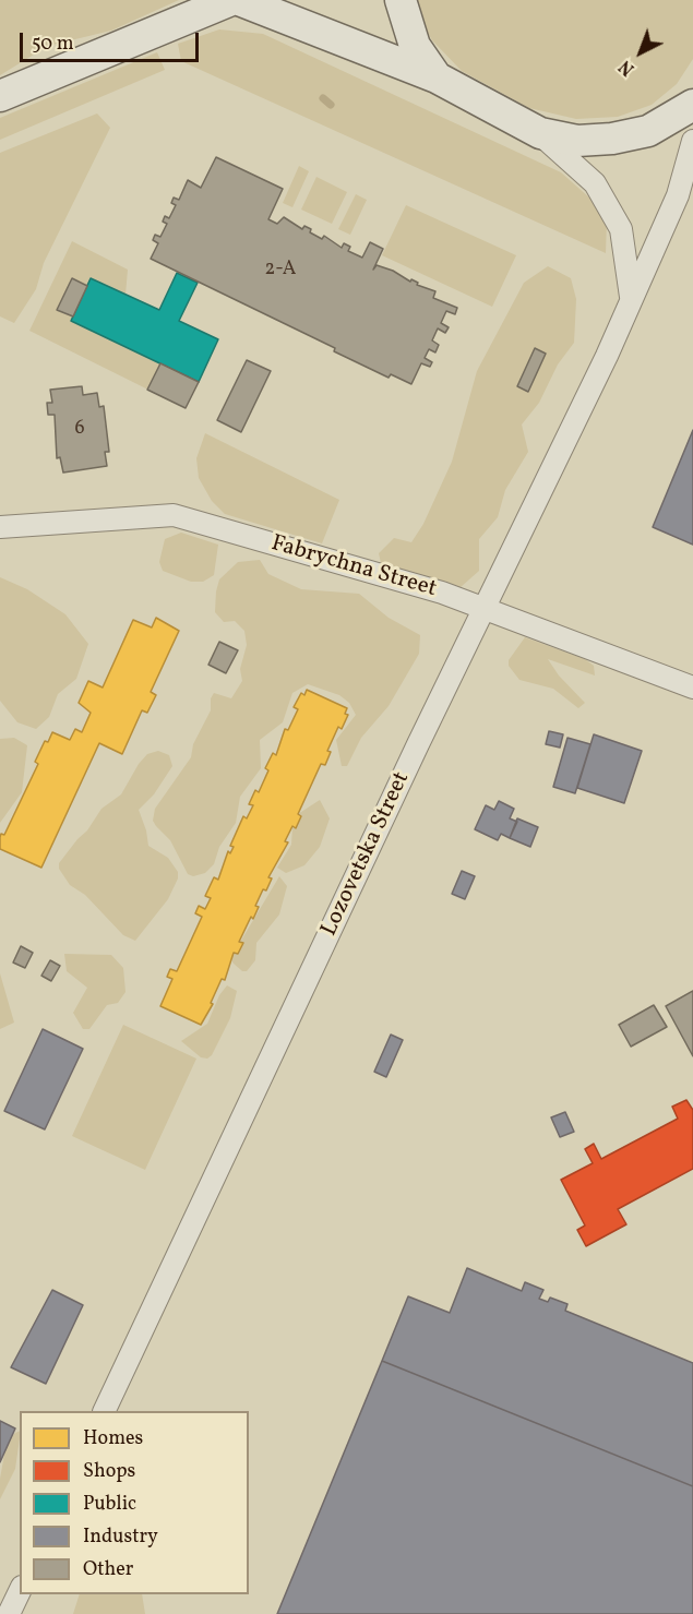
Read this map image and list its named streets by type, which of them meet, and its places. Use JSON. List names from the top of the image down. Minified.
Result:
{"streets":{"street":["Fabrychna Street","Lozovetska Street"]},"crossings":[["Fabrychna Street","Lozovetska Street"]],"house_numbers":["2-А","6"],"legend":["Homes","Shops","Public","Industry","Other"],"scale_bar":"50 m","north":"bottom left"}
